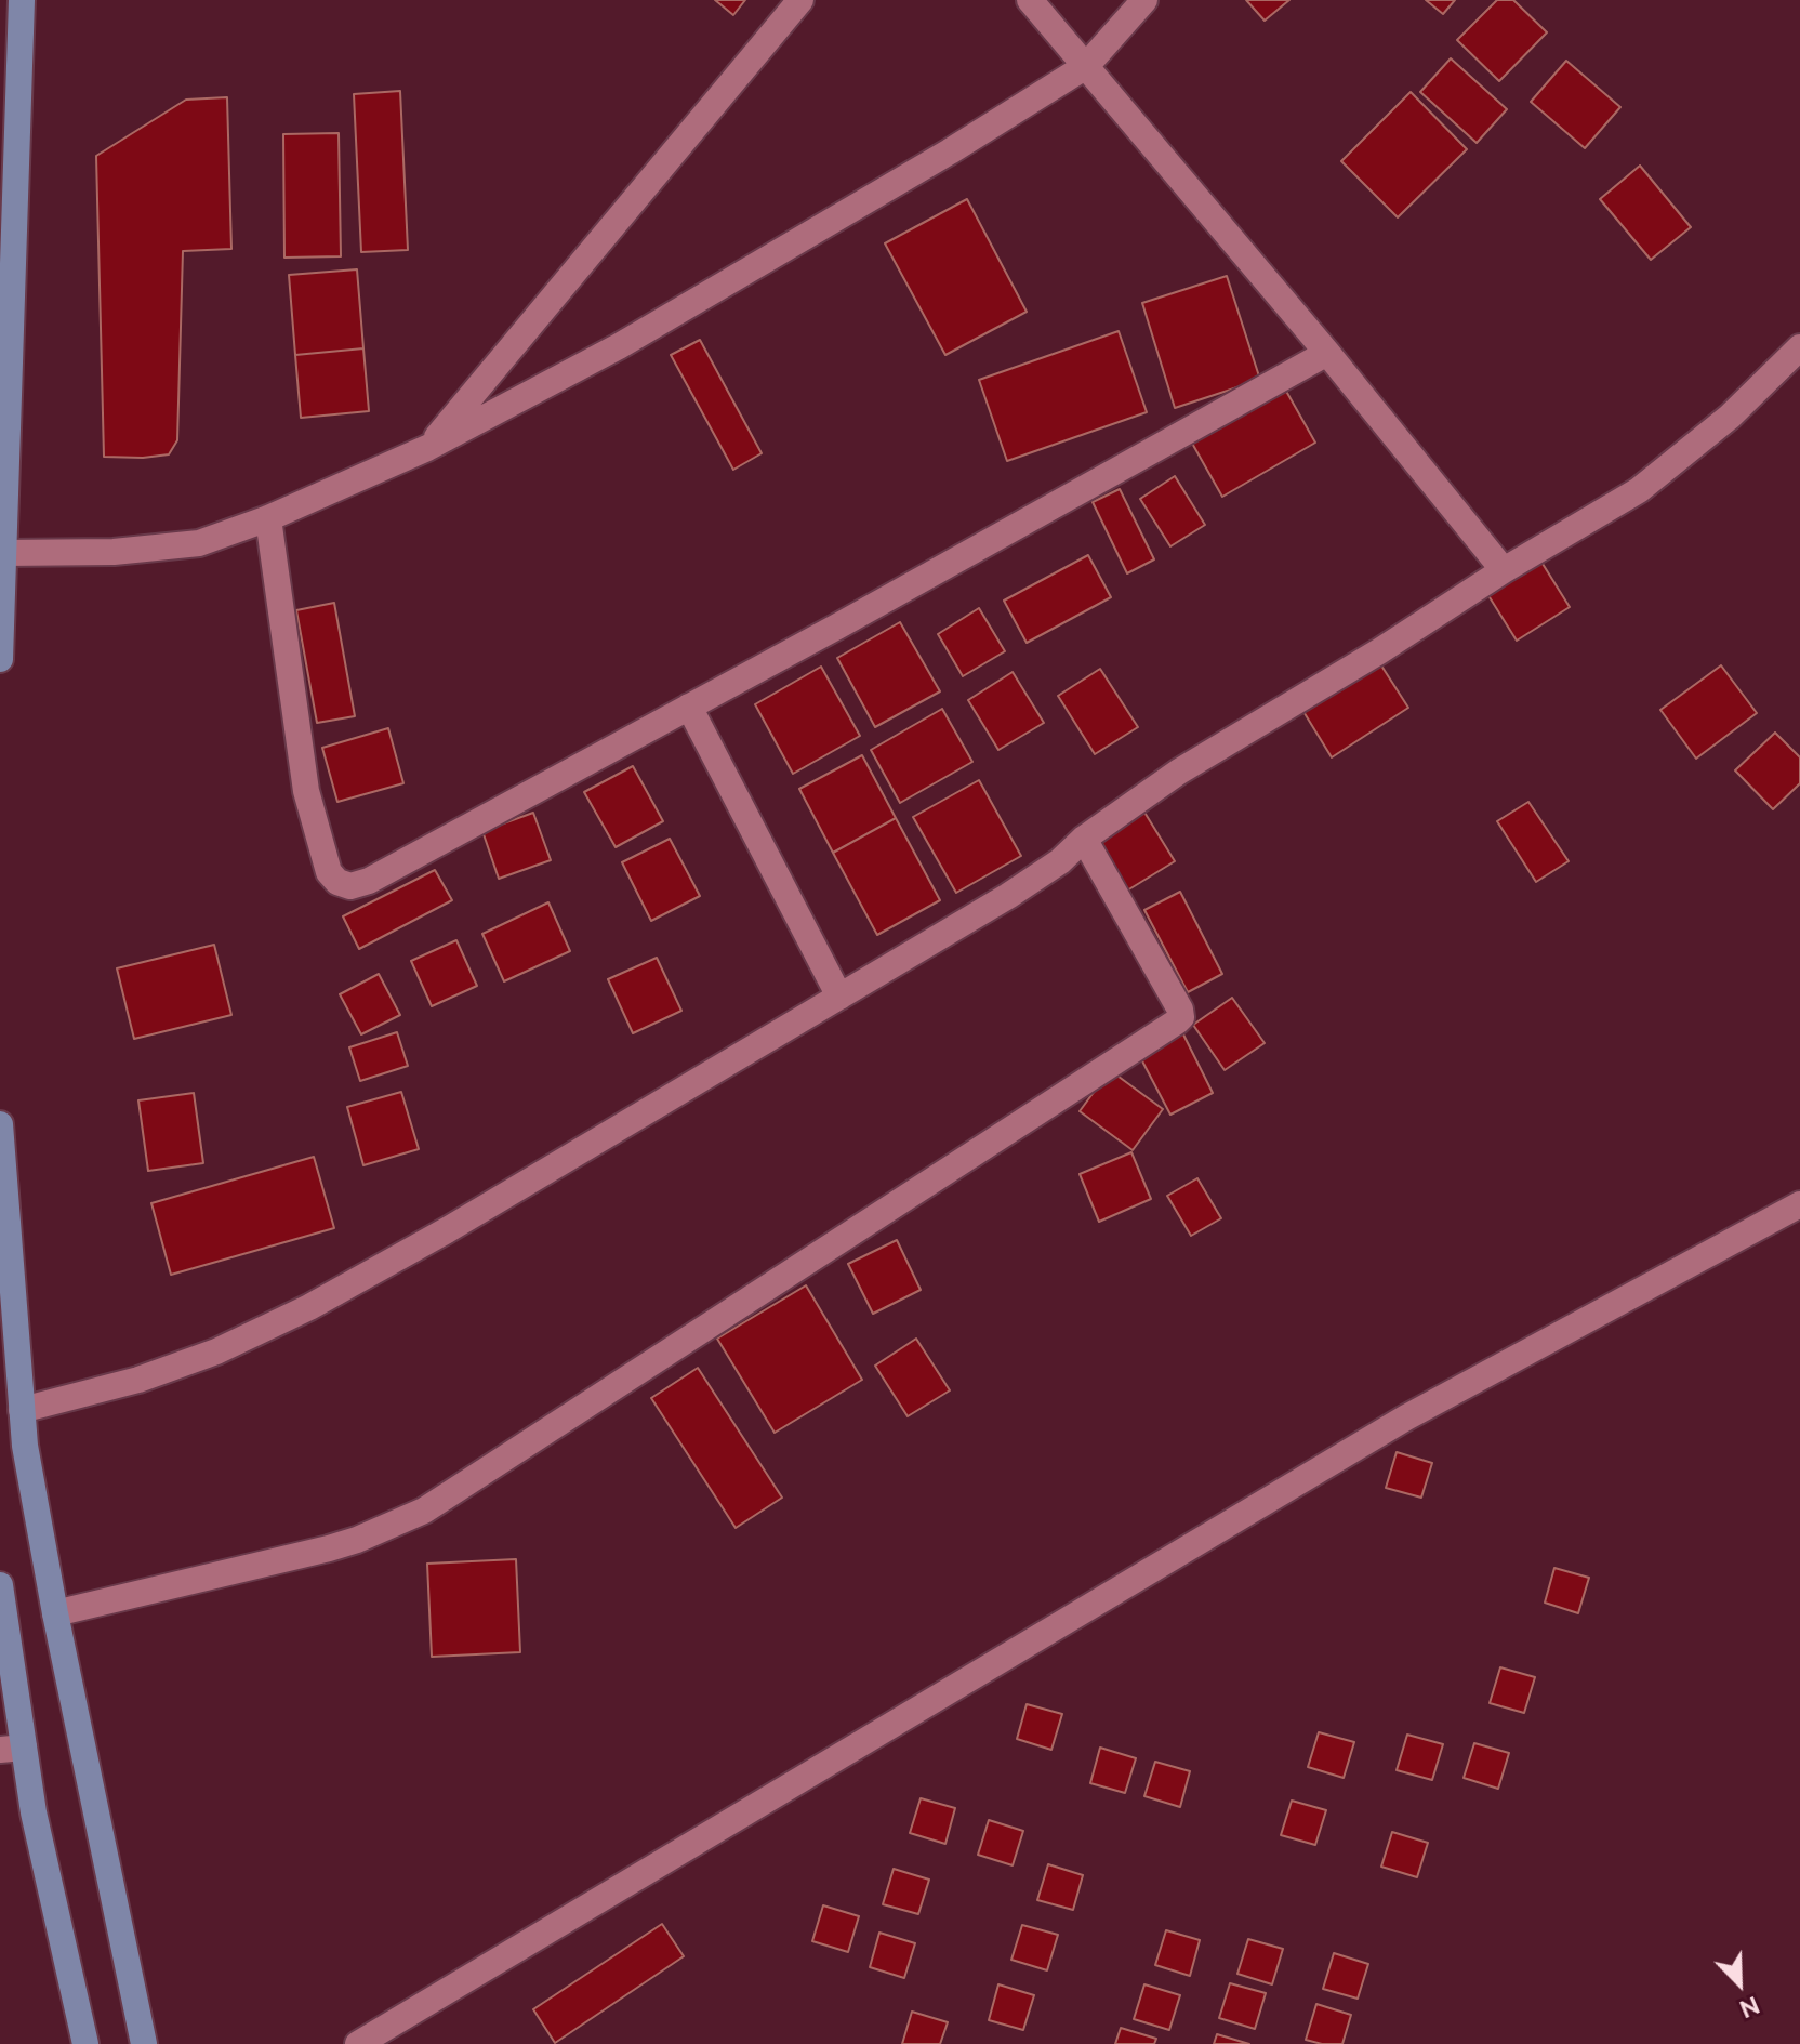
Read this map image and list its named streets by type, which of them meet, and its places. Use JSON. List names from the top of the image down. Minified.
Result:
{"north":"bottom right"}
